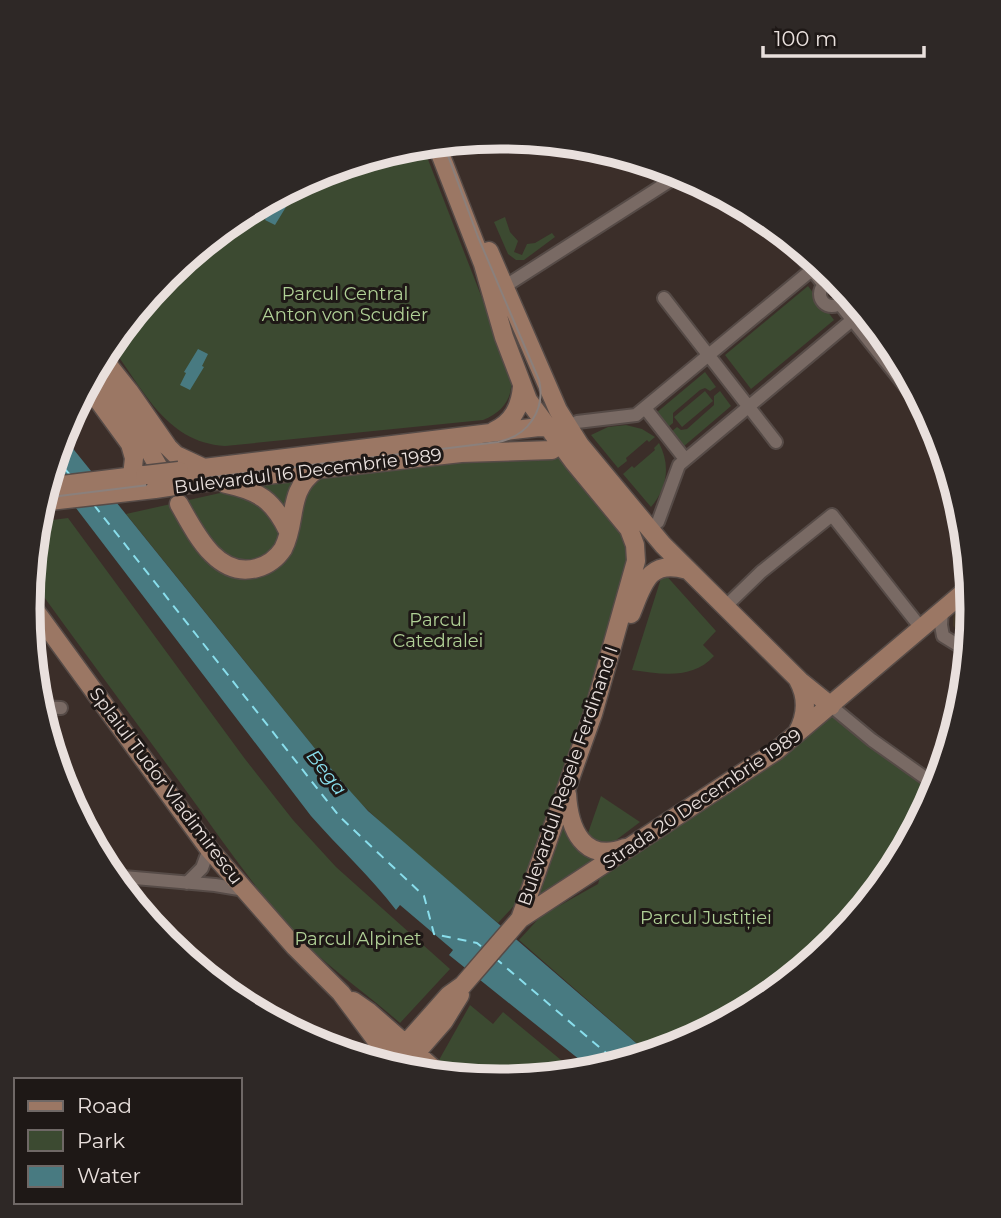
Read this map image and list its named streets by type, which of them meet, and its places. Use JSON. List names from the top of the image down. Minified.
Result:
{"streets":{"main road":["Bulevardul 16 Decembrie 1989","Bulevardul Regele Ferdinand I","Splaiul Tudor Vladimirescu","Strada 20 Decembrie 1989"]},"crossings":[["Bulevardul 16 Decembrie 1989","Bulevardul Regele Ferdinand I"],["Bulevardul Regele Ferdinand I","Strada 20 Decembrie 1989"]],"water":["Bega"],"parks":["Parcul Central Anton von Scudier","Parcul Catedralei","Parcul Justiției","Parcul Alpinet"],"legend":["Road","Park","Water"],"scale_bar":"100 m"}
